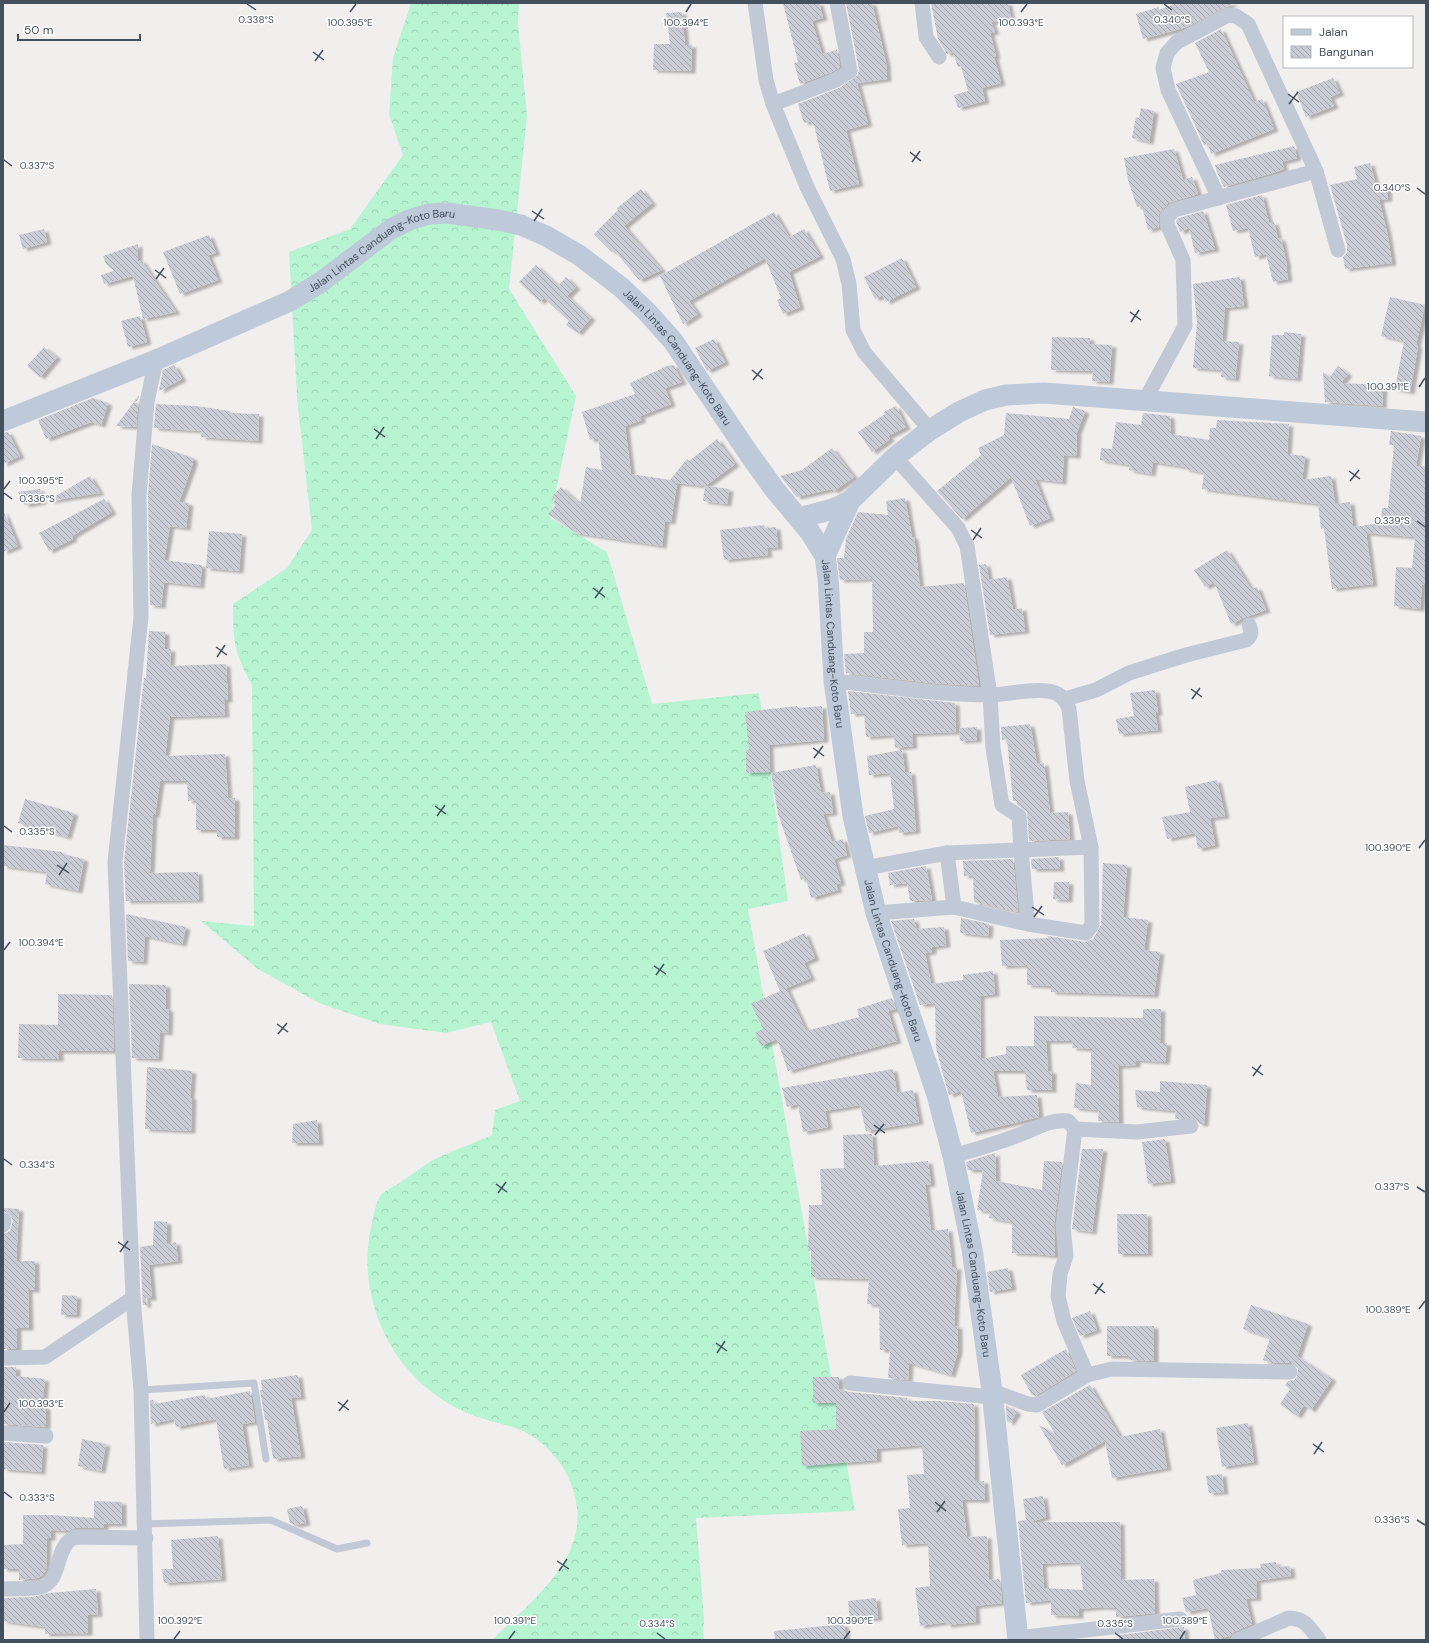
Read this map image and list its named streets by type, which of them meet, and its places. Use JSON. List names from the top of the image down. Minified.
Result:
{"streets":{"main road":["Jalan Lintas Canduang-Koto Baru"]},"legend":["Jalan","Bangunan"],"scale_bar":"50 m","coordinates":["0.338°S","0.340°S","100.394°E","100.393°E","100.395°E","0.337°S","100.391°E","0.336°S","0.339°S","0.335°S","100.390°E","0.334°S","100.389°E","0.333°S","100.392°E"]}
